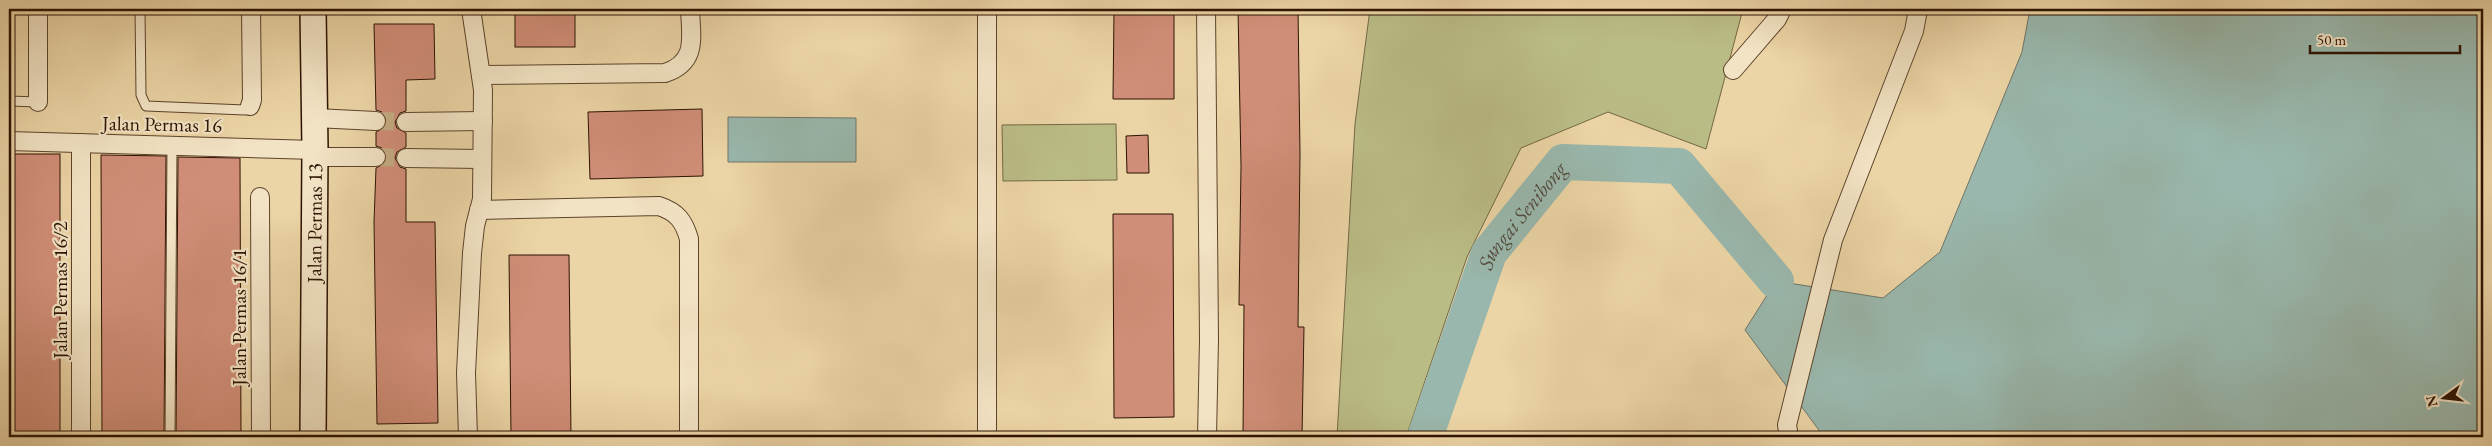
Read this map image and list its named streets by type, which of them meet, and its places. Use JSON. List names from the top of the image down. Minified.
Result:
{"streets":{"main road":["Jalan Permas 13"],"street":["Jalan Permas 16","Jalan Permas 16/2","Jalan Permas 16/1"]},"crossings":[["Jalan Permas 16","Jalan Permas 13"],["Jalan Permas 16","Jalan Permas 16/2"]],"water":["Sungai Senibong"],"scale_bar":"50 m","north":"left"}
